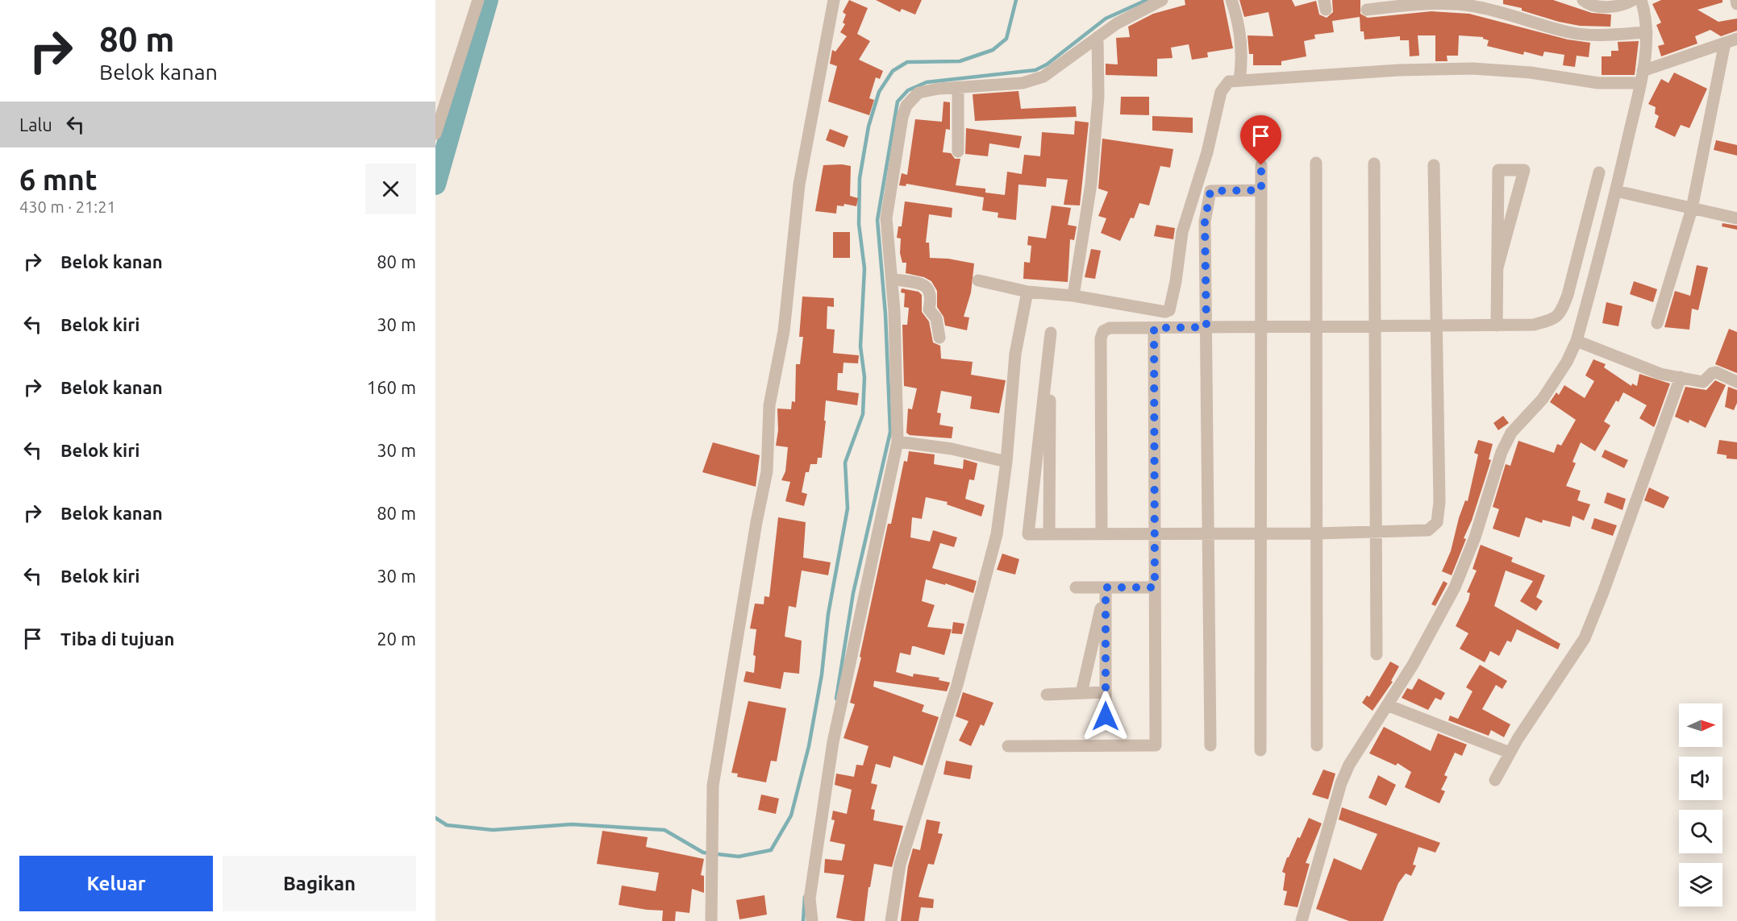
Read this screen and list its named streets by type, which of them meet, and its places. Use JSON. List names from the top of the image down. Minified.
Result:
{"north":"right","page":{"turn":["80 m","Belok kanan"],"then":"Lalu","heading":["6 mnt","430 m · 21:21"],"list":[{"name":"Belok kanan","value":"80 m"},{"name":"Belok kiri","value":"30 m"},{"name":"Belok kanan","value":"160 m"},{"name":"Belok kiri","value":"30 m"},{"name":"Belok kanan","value":"80 m"},{"name":"Belok kiri","value":"30 m"},{"name":"Tiba di tujuan","value":"20 m"}],"buttons":["Keluar","Bagikan"]}}
